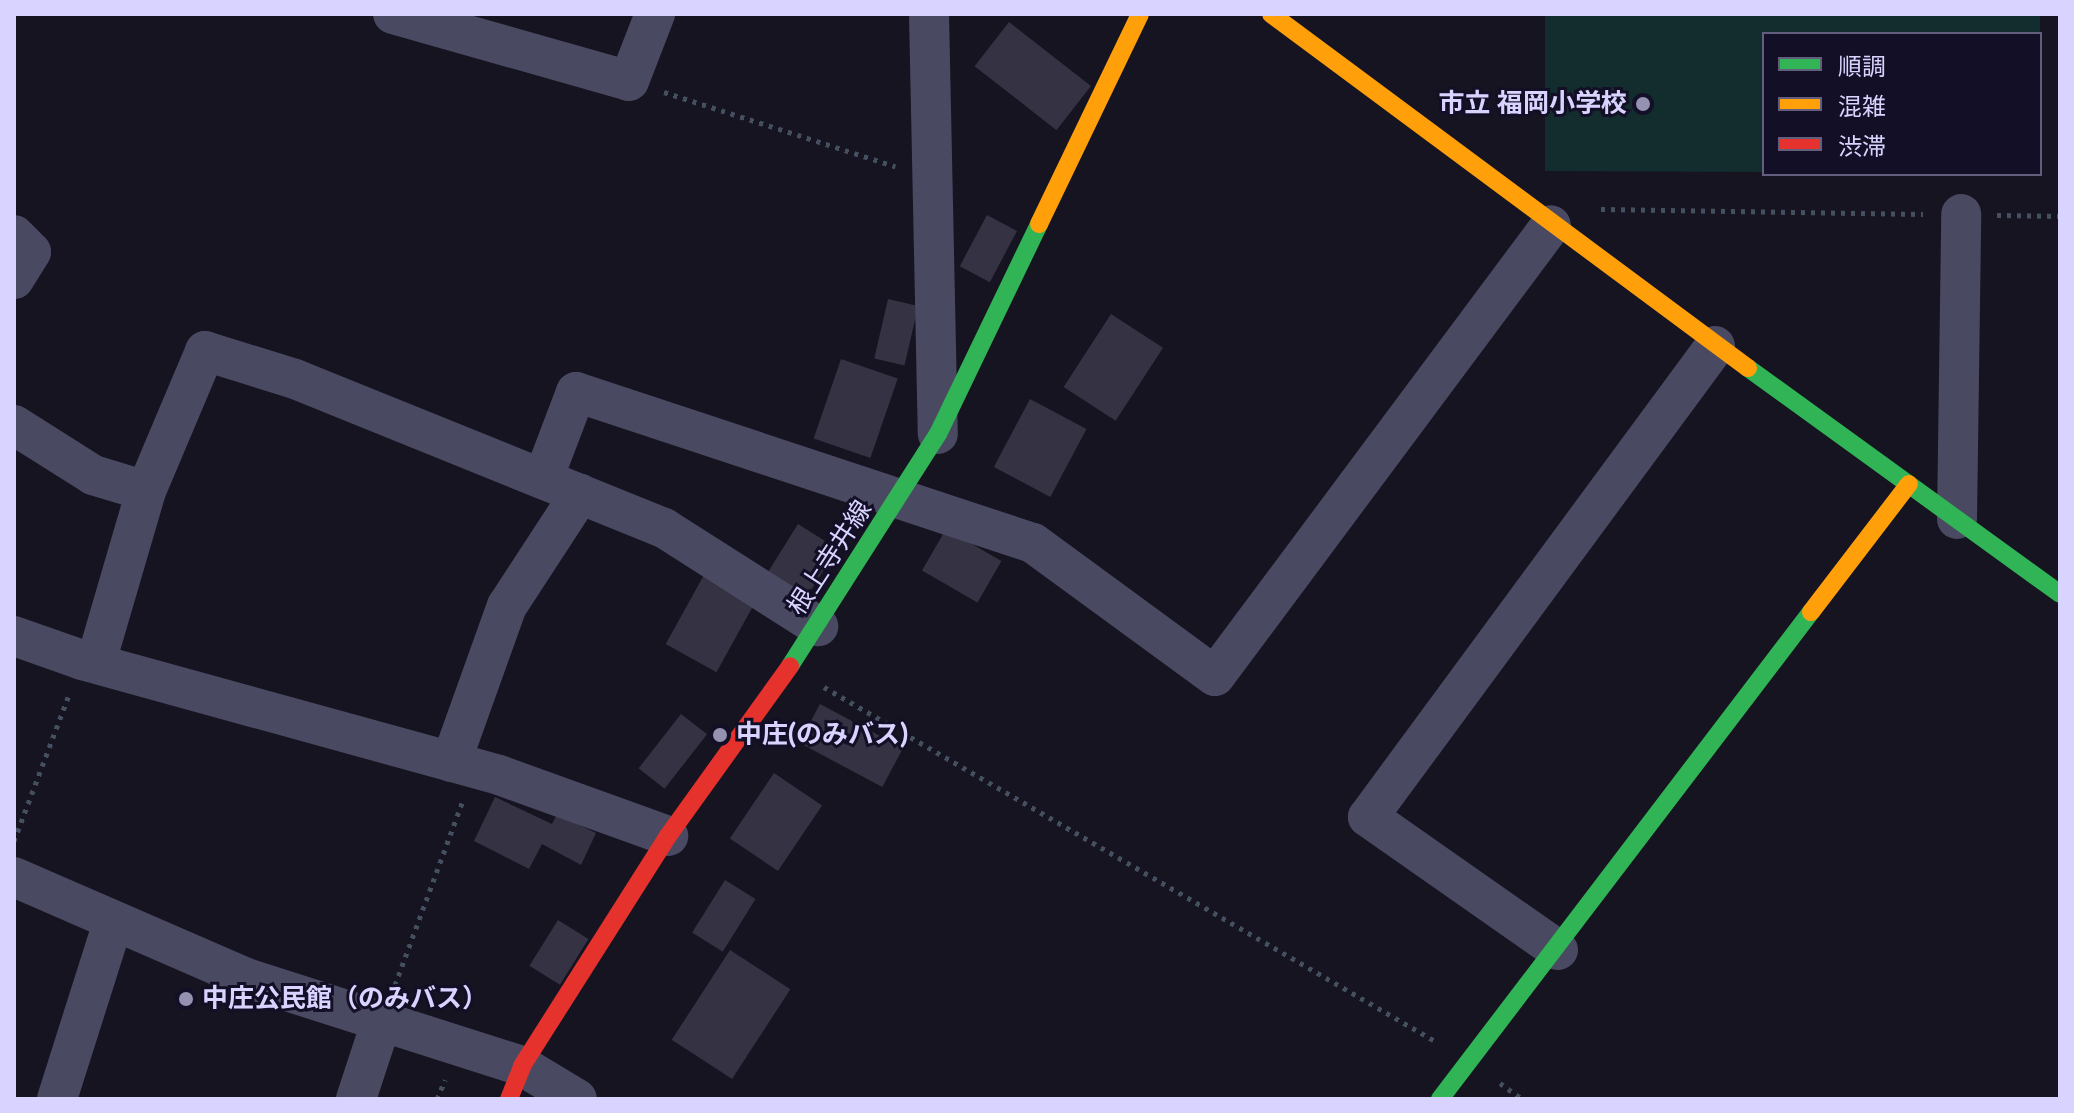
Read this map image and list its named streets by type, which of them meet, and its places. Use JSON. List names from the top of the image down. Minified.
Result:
{"streets":{"street":["根上寺井線"]},"places":["市立 福岡小学校","中庄(のみバス)","中庄公民館（のみバス）"],"legend":["順調","混雑","渋滞"]}
